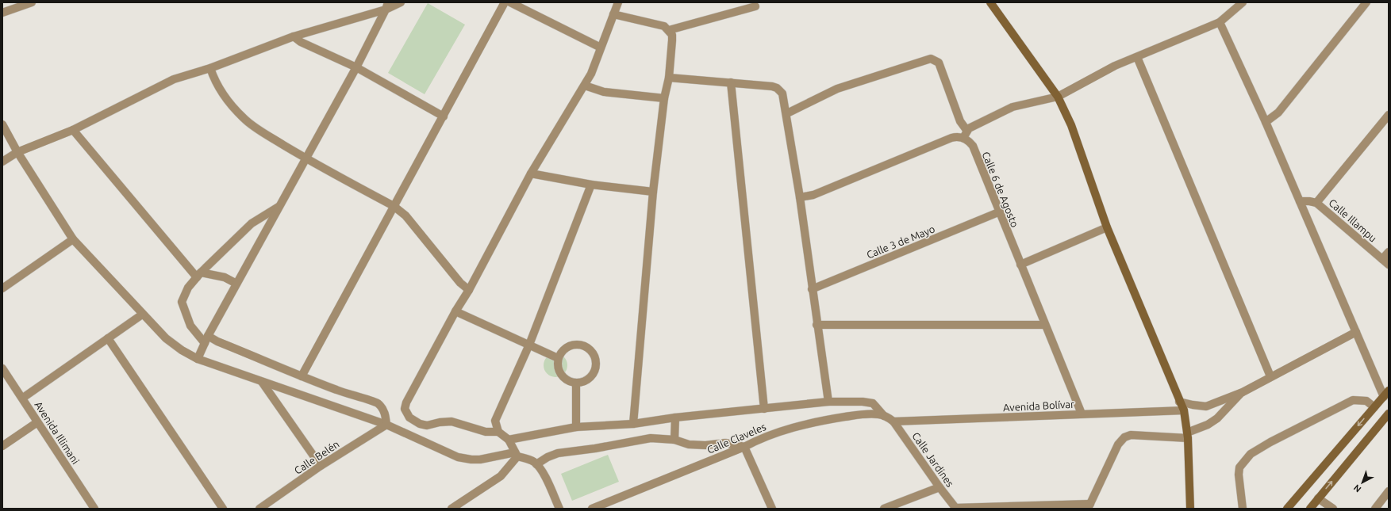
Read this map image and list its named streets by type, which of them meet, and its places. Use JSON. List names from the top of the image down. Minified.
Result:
{"streets":{"street":["Calle 6 de Agosto","Calle Illampu","Calle 3 de Mayo","Avenida Bolívar","Avenida Illimani","Calle Claveles","Calle Belén","Calle Jardines"]},"crossings":[["Calle 6 de Agosto","Calle 3 de Mayo"],["Calle 6 de Agosto","Avenida Bolívar"],["Avenida Bolívar","Calle Claveles"],["Avenida Bolívar","Calle Jardines"],["Calle Claveles","Calle Jardines"]],"north":"bottom left"}
